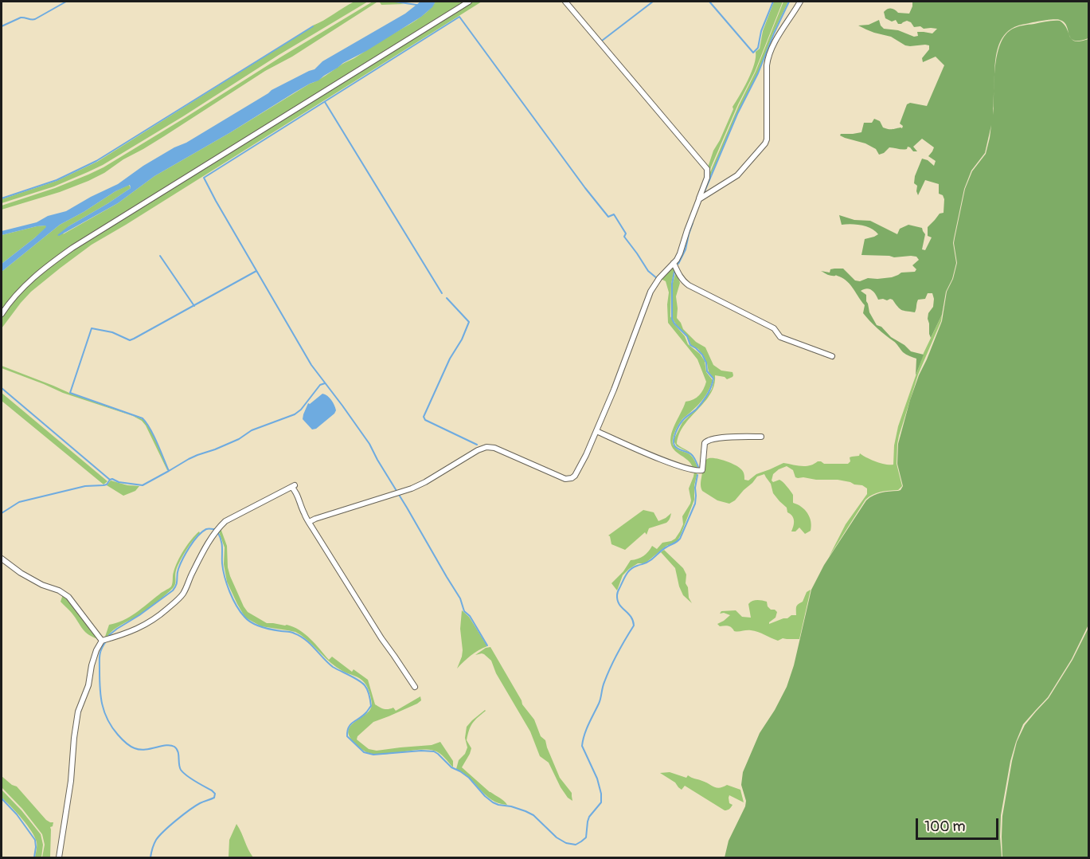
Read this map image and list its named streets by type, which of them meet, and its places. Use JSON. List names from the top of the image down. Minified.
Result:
{"scale_bar":"100 m"}
